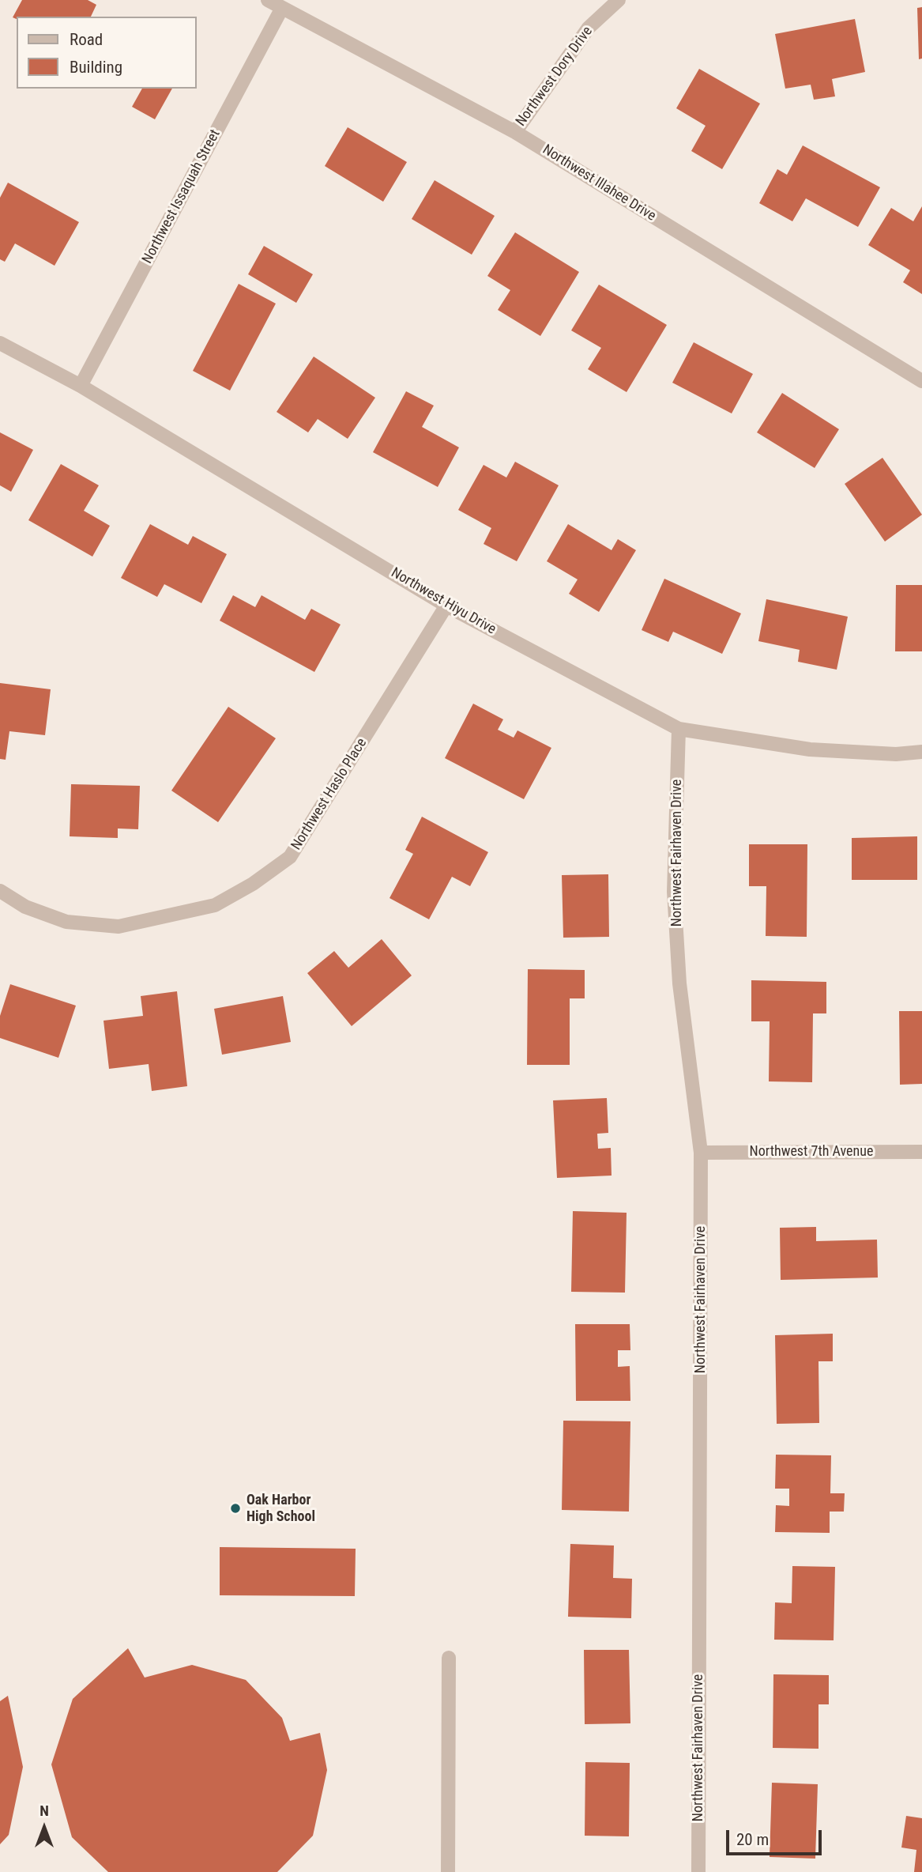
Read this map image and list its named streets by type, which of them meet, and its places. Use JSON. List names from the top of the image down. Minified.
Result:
{"streets":{"street":["Northwest Dory Drive","Northwest Illahee Drive","Northwest Issaquah Street","Northwest Hiyu Drive","Northwest Haslo Place","Northwest Fairhaven Drive","Northwest 7th Avenue"]},"crossings":[["Northwest Dory Drive","Northwest Illahee Drive"],["Northwest Illahee Drive","Northwest Issaquah Street"],["Northwest Issaquah Street","Northwest Hiyu Drive"],["Northwest Hiyu Drive","Northwest Haslo Place"],["Northwest Hiyu Drive","Northwest Fairhaven Drive"],["Northwest Fairhaven Drive","Northwest 7th Avenue"]],"places":["Oak Harbor High School"],"legend":["Road","Building"],"scale_bar":"20 m","north":"top"}
